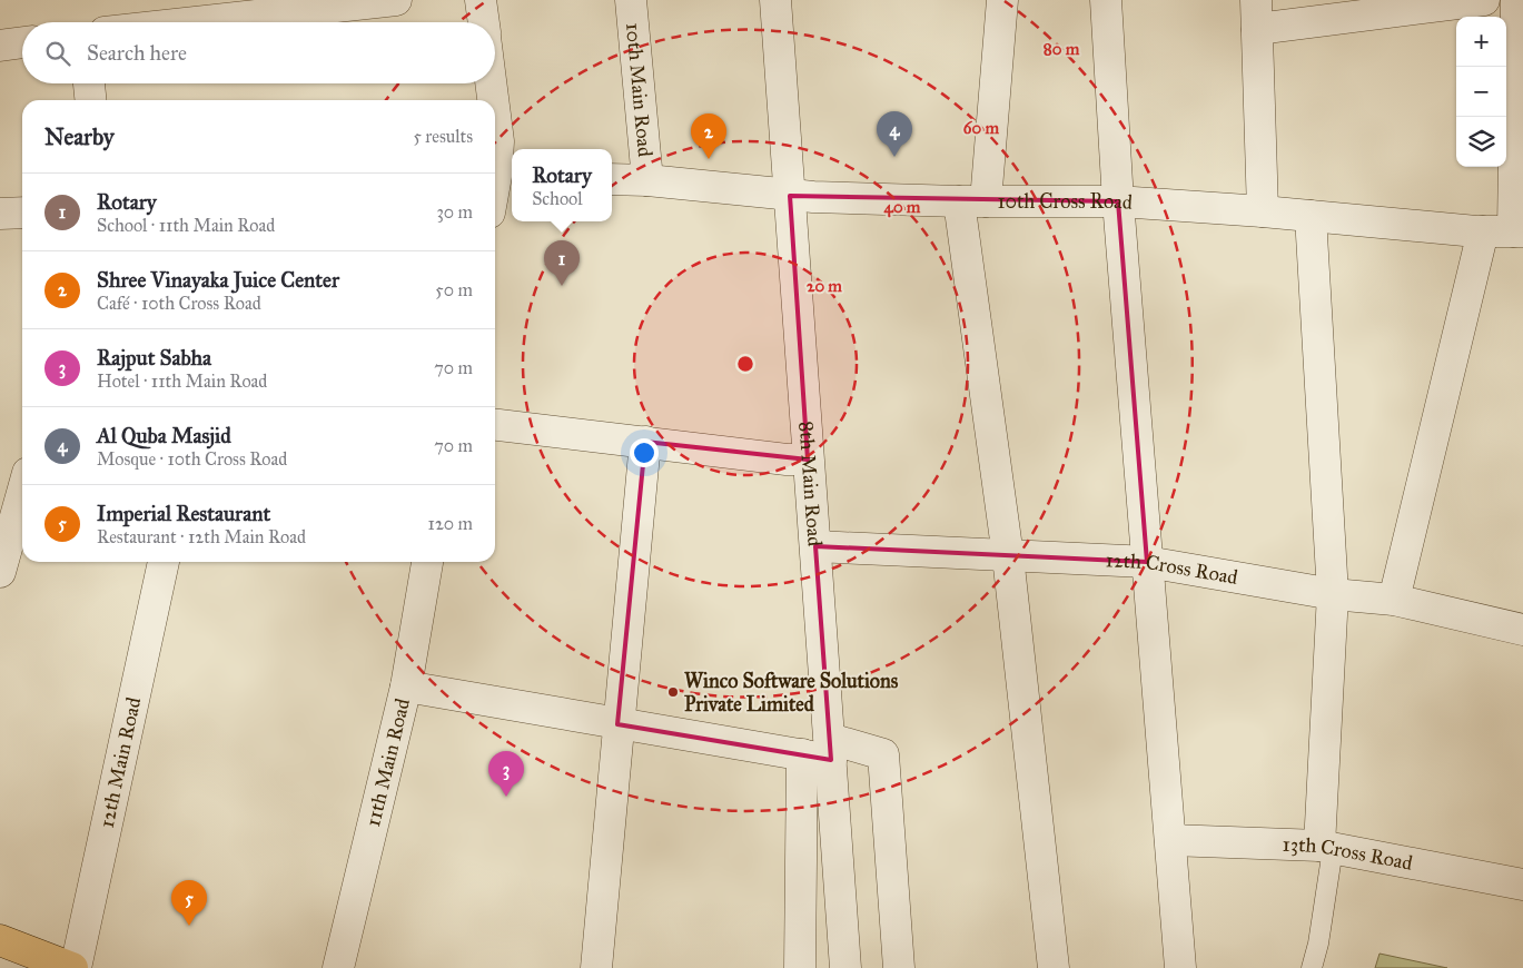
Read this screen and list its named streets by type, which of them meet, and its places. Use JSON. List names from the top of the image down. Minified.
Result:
{"streets":{"street":["10th Main Road","10th Cross Road","8th Main Road","12th Cross Road","12th Main Road","11th Main Road","13th Cross Road"]},"crossings":[["10th Main Road","10th Cross Road"],["10th Cross Road","8th Main Road"],["8th Main Road","12th Cross Road"]],"places":["Winco Software Solutions Private Limited"],"page":{"map_buttons":["+","−"],"search":"Search here","heading":["Nearby","5 results"],"pins":["4","2","1","3","5"],"popup":["Rotary","School"],"list":[{"mark":"1","name":"Rotary","note":"School · 11th Main Road","value":"30 m"},{"mark":"2","name":"Shree Vinayaka Juice Center","note":"Café · 10th Cross Road","value":"50 m"},{"mark":"3","name":"Rajput Sabha","note":"Hotel · 11th Main Road","value":"70 m"},{"mark":"4","name":"Al Quba Masjid","note":"Mosque · 10th Cross Road","value":"70 m"},{"mark":"5","name":"Imperial Restaurant","note":"Restaurant · 12th Main Road","value":"120 m"}]},"rings":["80 m","60 m","40 m","20 m"]}
